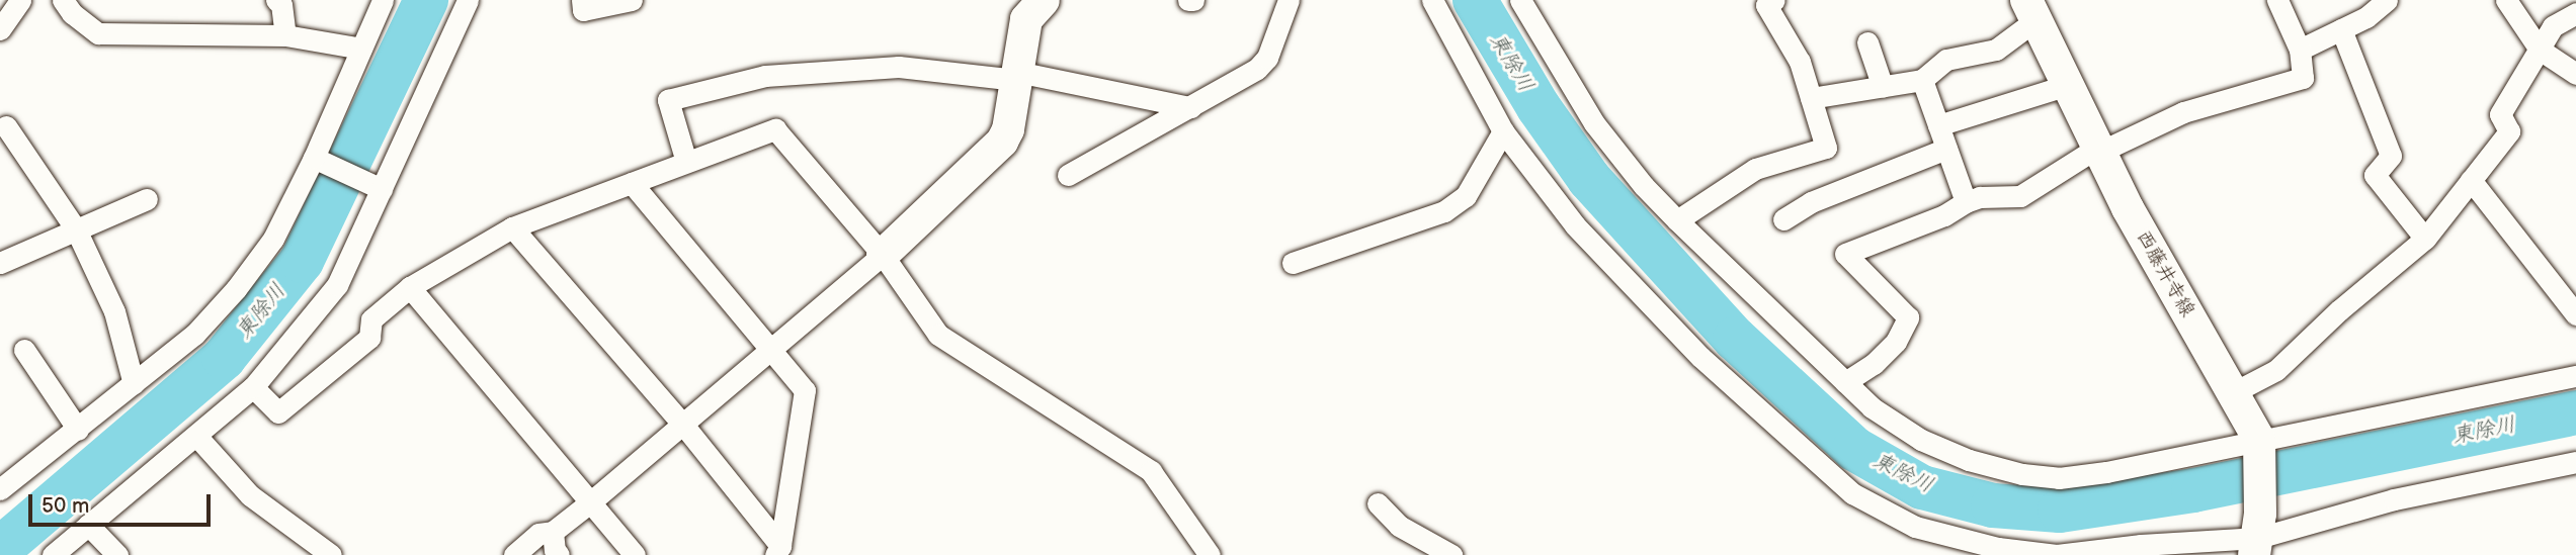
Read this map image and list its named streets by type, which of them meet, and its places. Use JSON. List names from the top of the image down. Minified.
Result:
{"streets":{"main road":["西藤井寺線"]},"water":["東除川"],"scale_bar":"50 m"}
